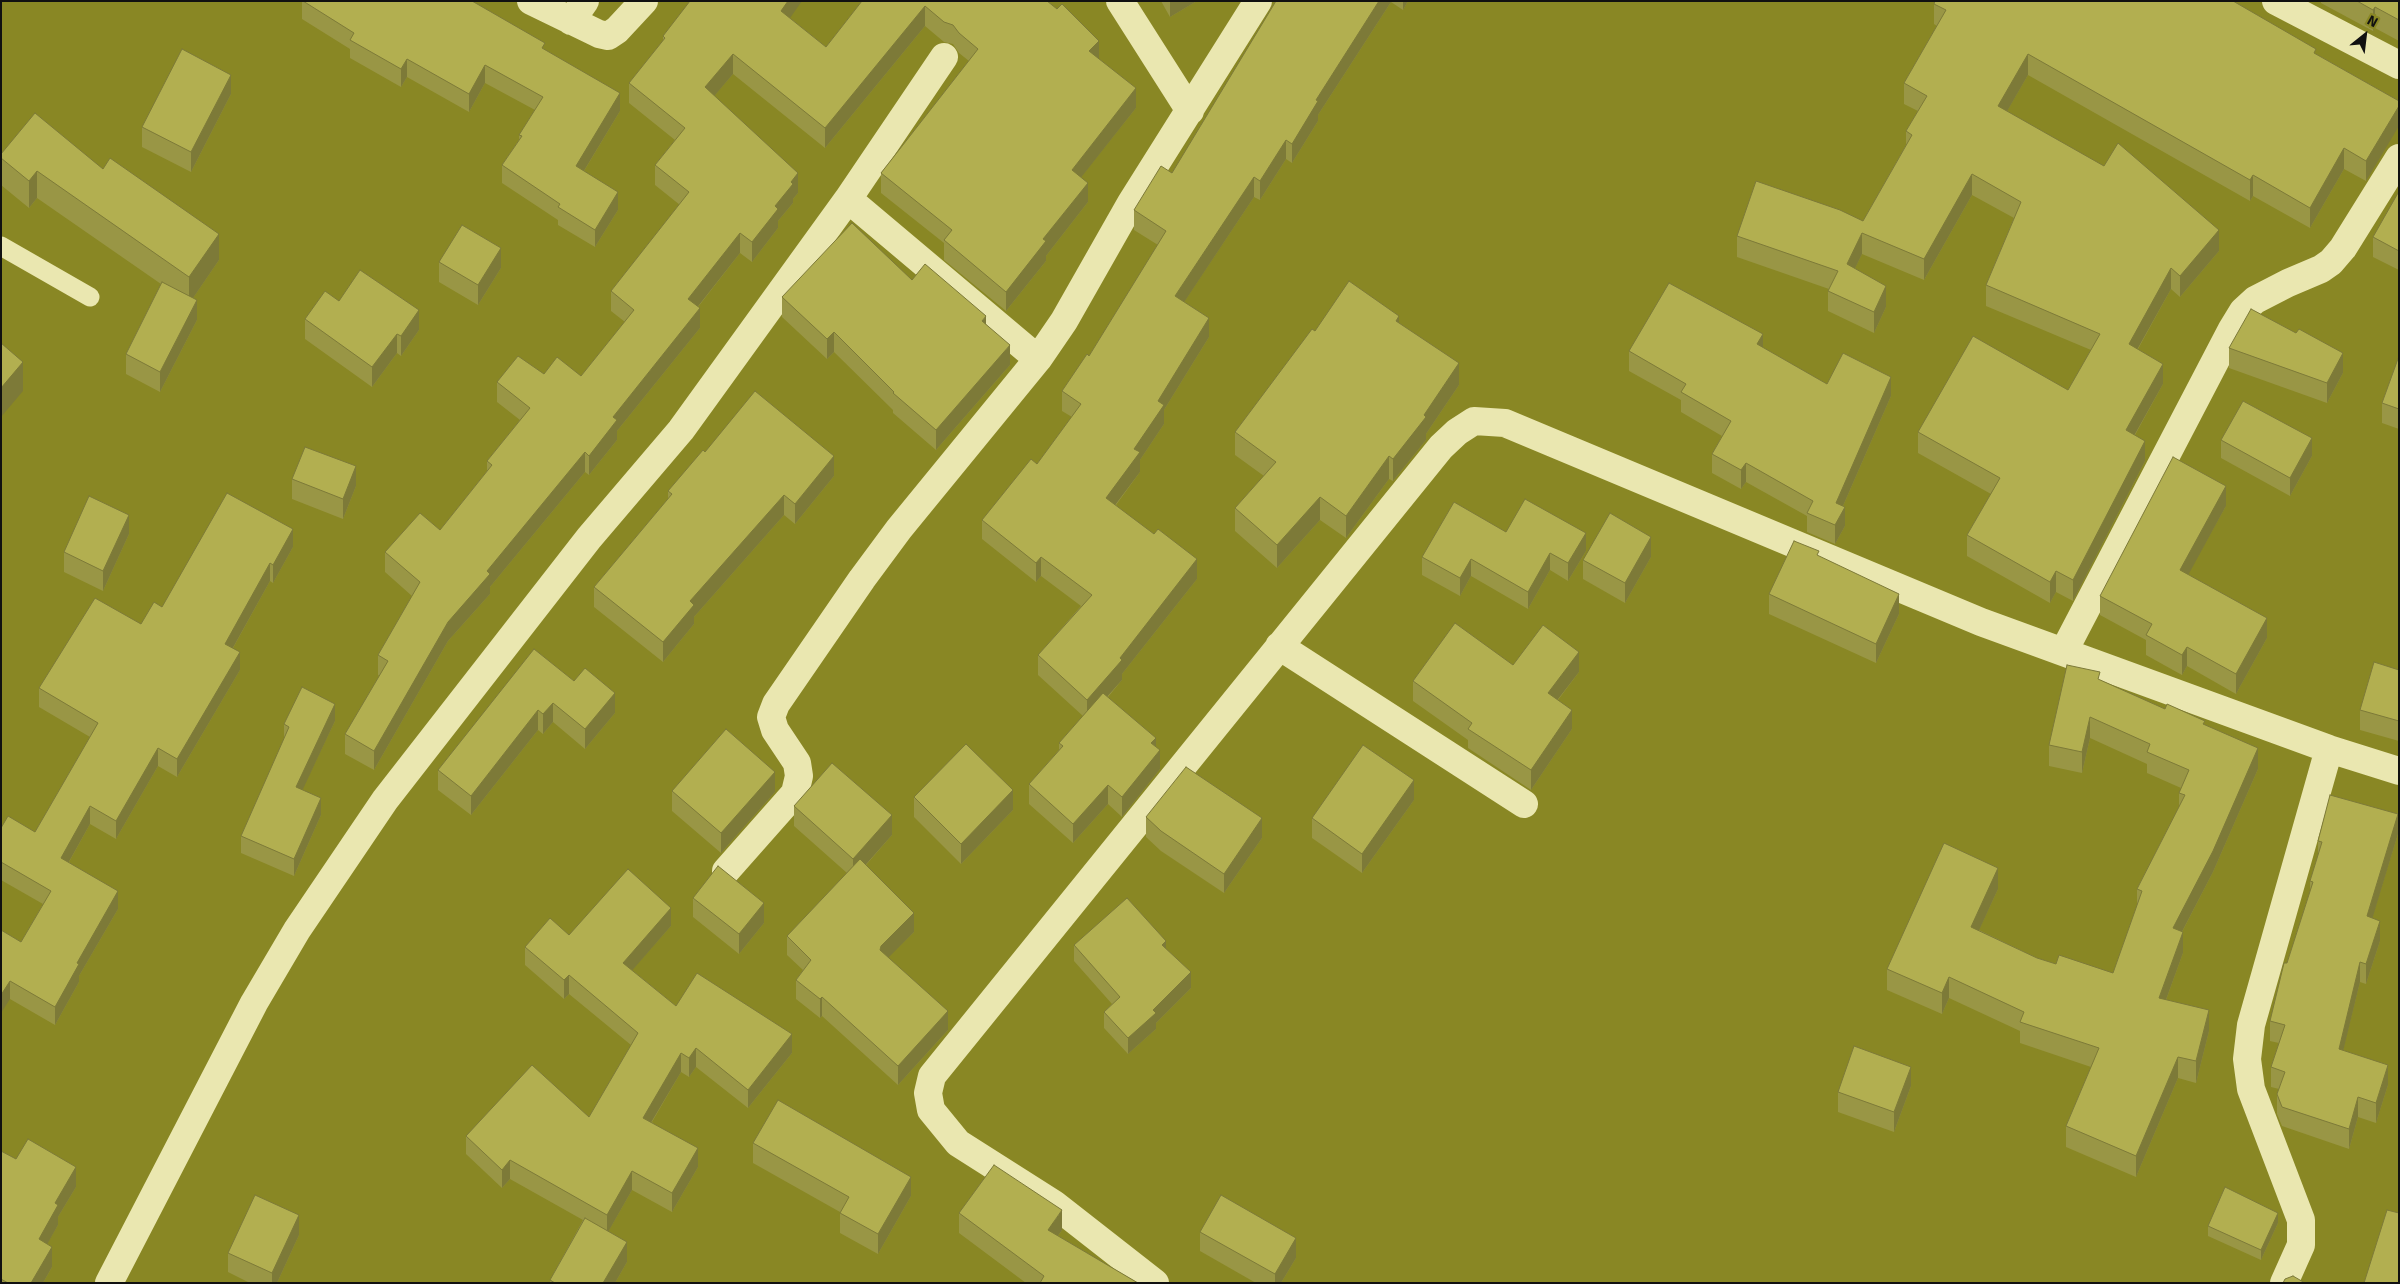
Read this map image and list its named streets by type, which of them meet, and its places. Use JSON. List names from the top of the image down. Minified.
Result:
{"north":"top right"}
